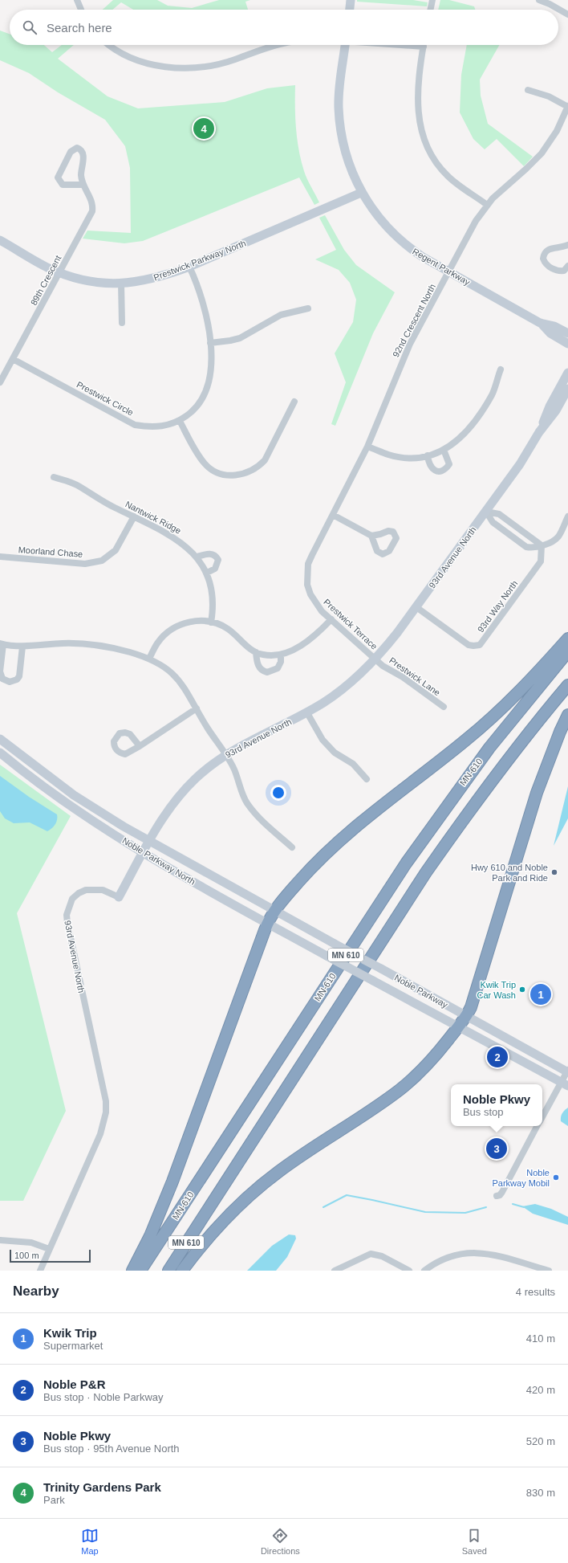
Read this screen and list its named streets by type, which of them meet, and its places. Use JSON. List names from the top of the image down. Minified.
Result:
{"streets":{"highway":["MN-610","MN 610"],"street":["Prestwick Parkway North","Regent Parkway","89th Crescent","92nd Crescent North","Prestwick Circle","Nantwick Ridge","Moorland Chase","93rd Avenue North","93rd Way North","Prestwick Terrace","Prestwick Lane","Noble Parkway North","Noble Parkway"]},"crossings":[["Prestwick Parkway North","Regent Parkway"],["Prestwick Parkway North","89th Crescent"],["Prestwick Parkway North","Prestwick Circle"],["Regent Parkway","92nd Crescent North"],["89th Crescent","Prestwick Circle"],["92nd Crescent North","Prestwick Terrace"],["Nantwick Ridge","Moorland Chase"],["93rd Avenue North","93rd Way North"],["93rd Avenue North","Prestwick Terrace"],["93rd Avenue North","Prestwick Lane"],["93rd Avenue North","Noble Parkway North"],["Prestwick Terrace","Prestwick Lane"],["Noble Parkway North","Noble Parkway"]],"places":["Hwy 610 and Noble Park and Ride","Kwik Trip Car Wash","Noble Parkway Mobil"],"scale_bar":"100 m","page":{"search":"Search here","pins":["4","1","2","3"],"popup":["Noble Pkwy","Bus stop"],"scale":"100 m","heading":["Nearby","4 results"],"list":[{"mark":"1","name":"Kwik Trip","note":"Supermarket","value":"410 m"},{"mark":"2","name":"Noble P&R","note":"Bus stop · Noble Parkway","value":"420 m"},{"mark":"3","name":"Noble Pkwy","note":"Bus stop · 95th Avenue North","value":"520 m"},{"mark":"4","name":"Trinity Gardens Park","note":"Park","value":"830 m"}],"nav":["Map","Directions","Saved"]}}
